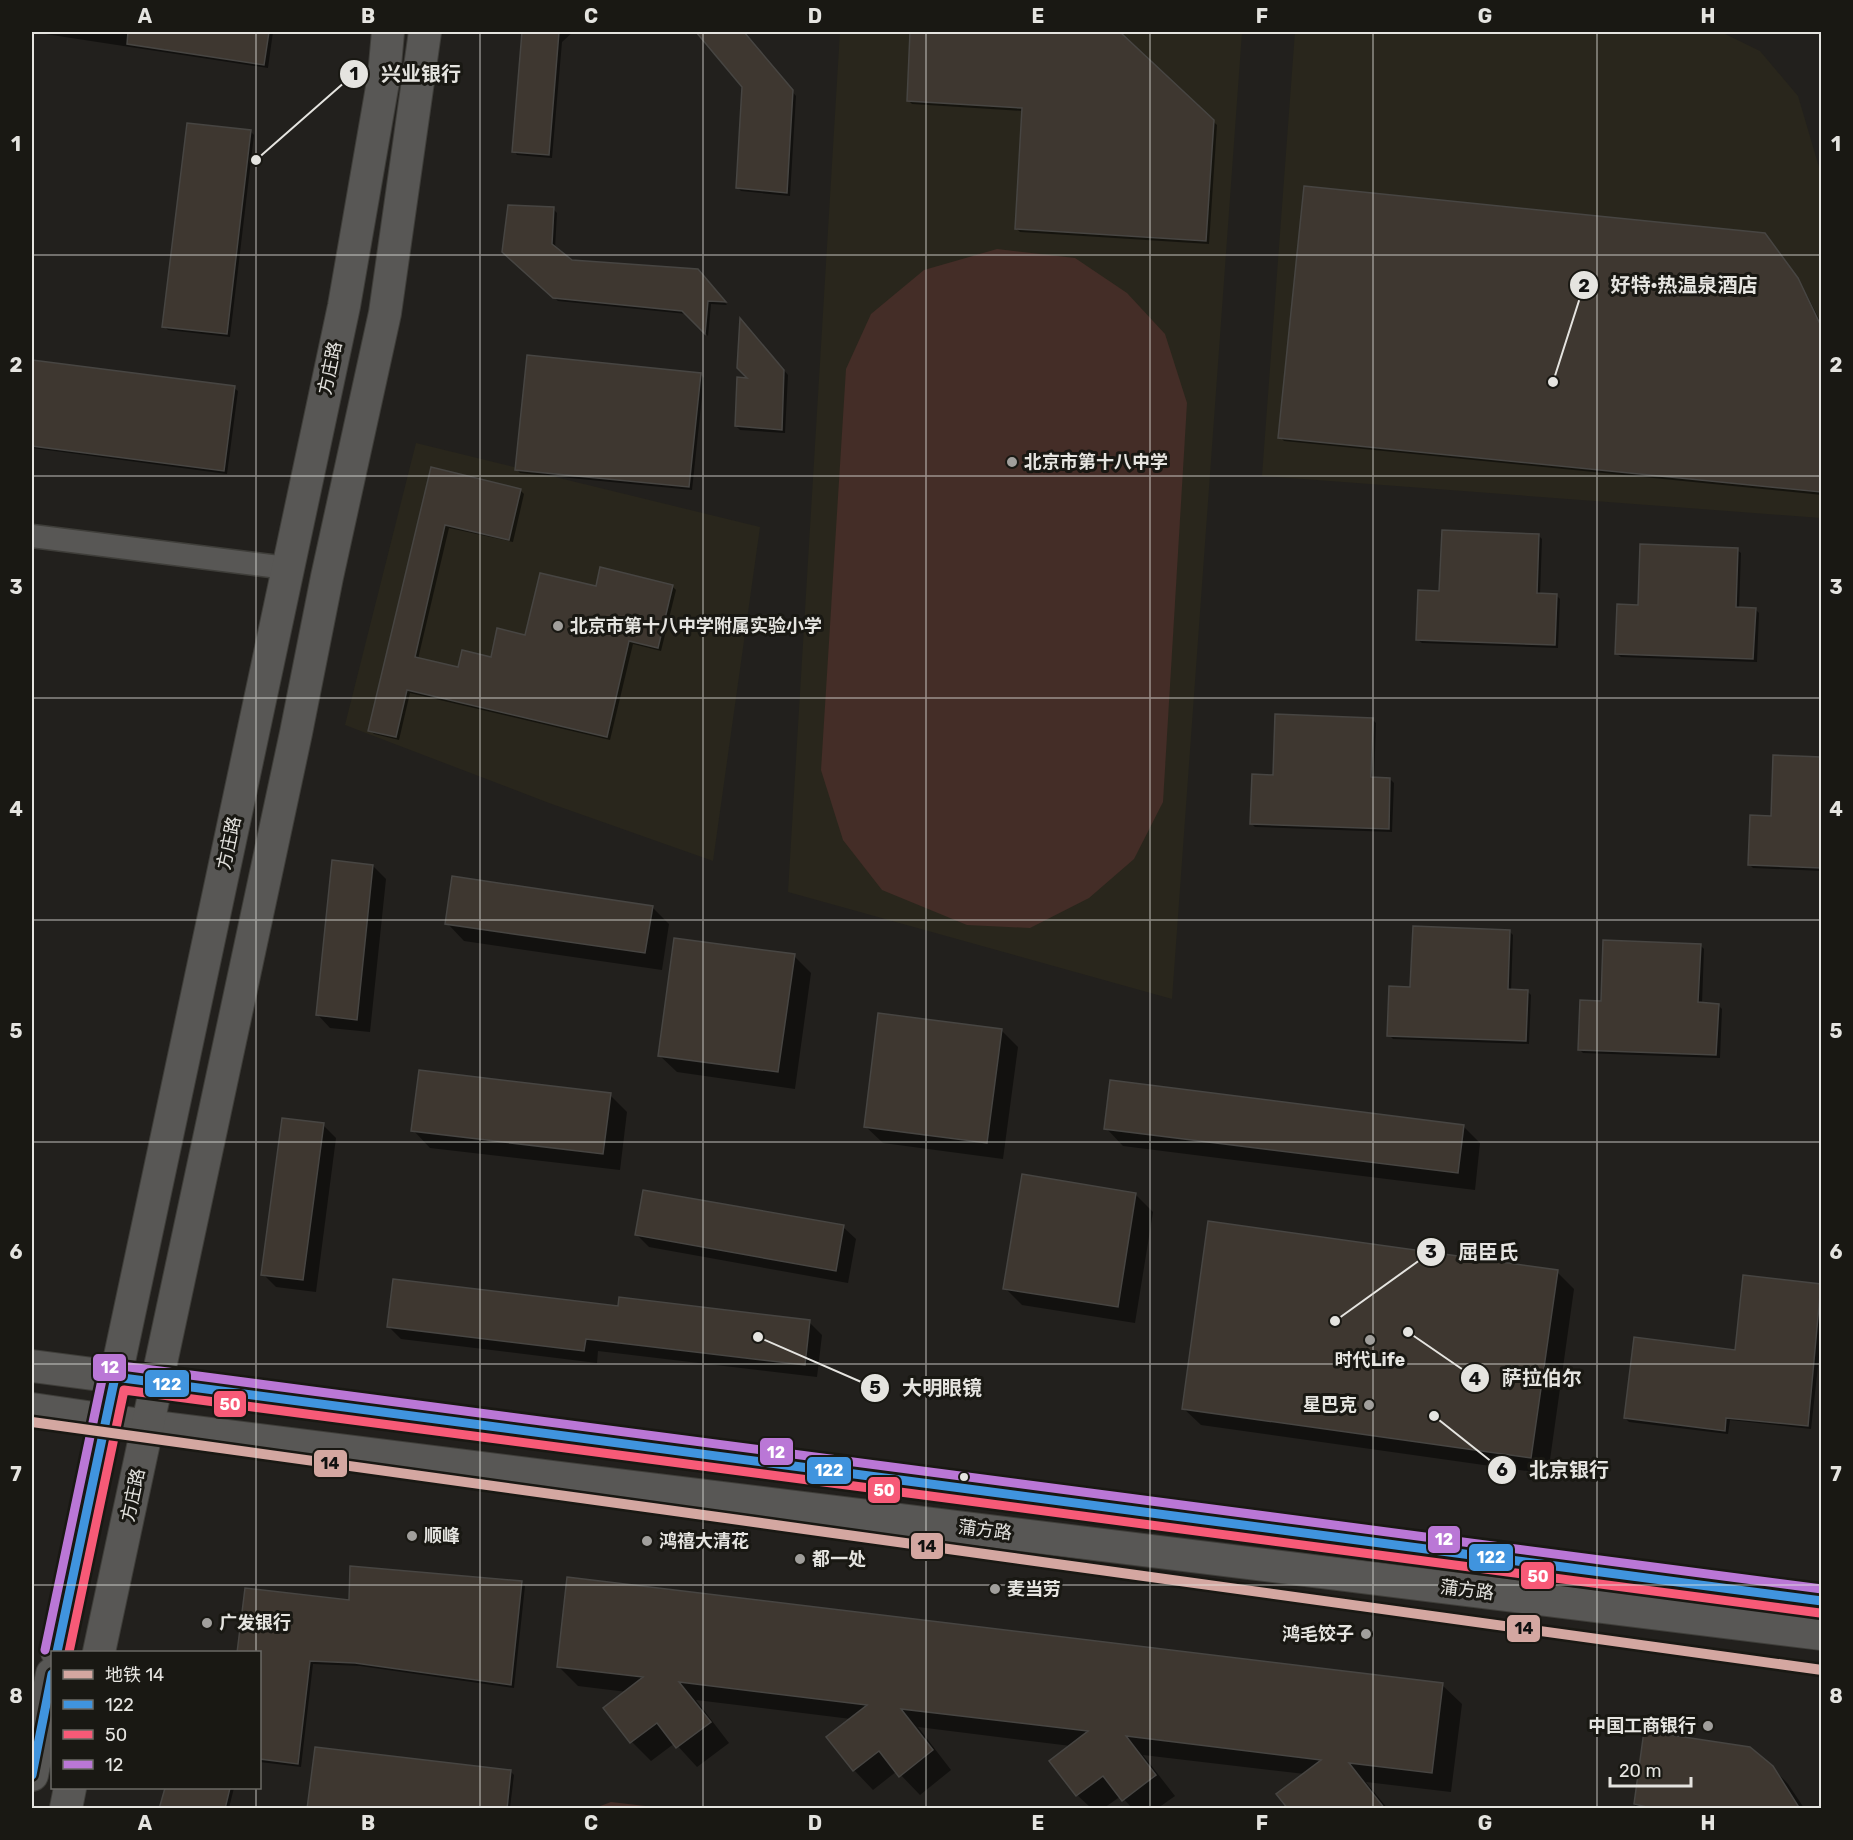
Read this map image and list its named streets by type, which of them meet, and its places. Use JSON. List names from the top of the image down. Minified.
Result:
{"streets":{"street":["方庄路","蒲方路"]},"crossings":[["方庄路","蒲方路"]],"places":["兴业银行","好特·热温泉酒店","北京市第十八中学","北京市第十八中学附属实验小学","屈臣氏","萨拉伯尔","大明眼镜","时代Life","星巴克","北京银行","顺峰","鸿禧大清花","都一处","麦当劳","广发银行","鸿毛饺子","中国工商银行"],"lines":["transit line 12","transit line 122","transit line 50","metro line 14"],"legend":["地铁 14","122","50","12"],"scale_bar":"20 m","grid":{"columns":["A","B","C","D","E","F","G","H"],"rows":["1","2","3","4","5","6","7","8"]}}
